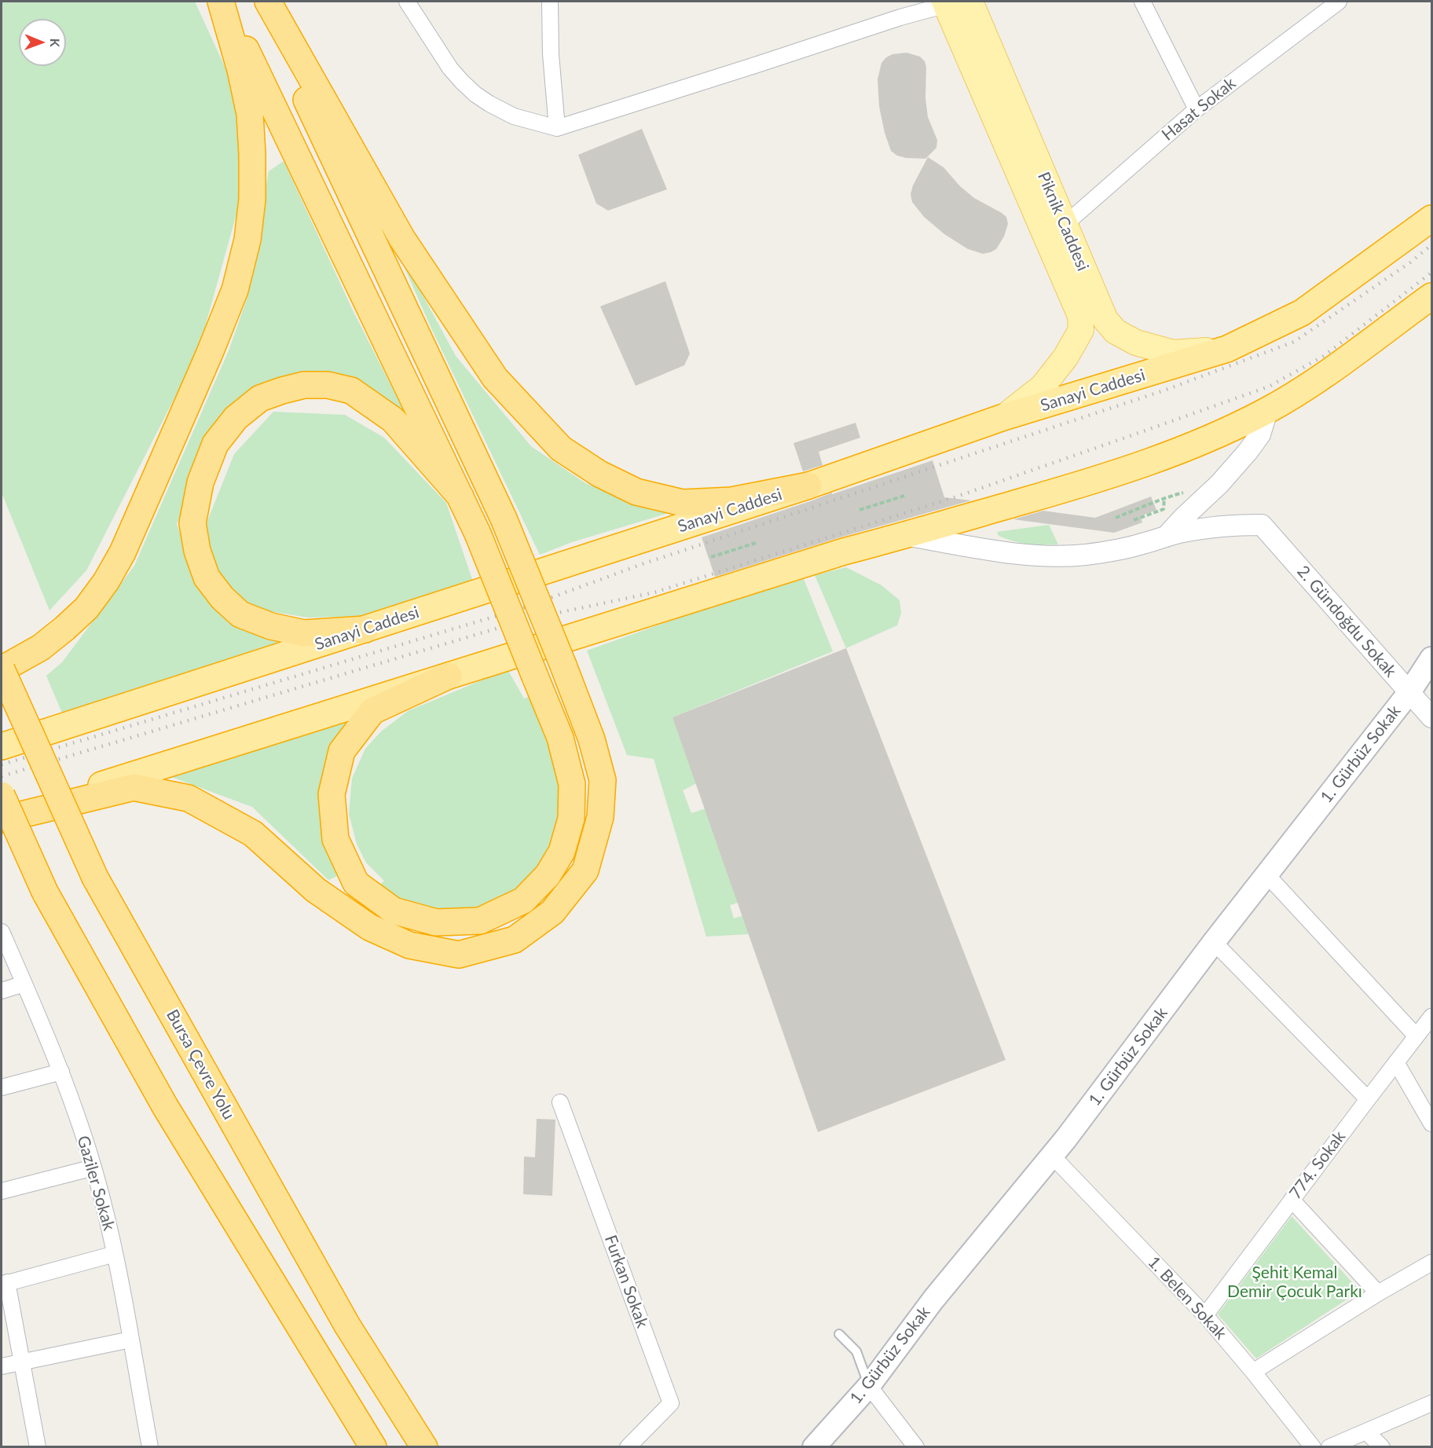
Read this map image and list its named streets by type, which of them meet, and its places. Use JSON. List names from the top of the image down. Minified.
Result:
{"streets":{"highway":["Sanayi Caddesi","Bursa Çevre Yolu"],"main road":["Piknik Caddesi","1. Gürbüz Sokak"],"street":["Hasat Sokak","2. Gündoğdu Sokak","774. Sokak","Gaziler Sokak","Furkan Sokak","1. Belen Sokak"]},"crossings":[["Hasat Sokak","Piknik Caddesi"],["Piknik Caddesi","Sanayi Caddesi"],["2. Gündoğdu Sokak","1. Gürbüz Sokak"],["1. Gürbüz Sokak","1. Belen Sokak"],["774. Sokak","1. Belen Sokak"]],"parks":["Şehit Kemal Demir Çocuk Parkı"],"north":"right"}
